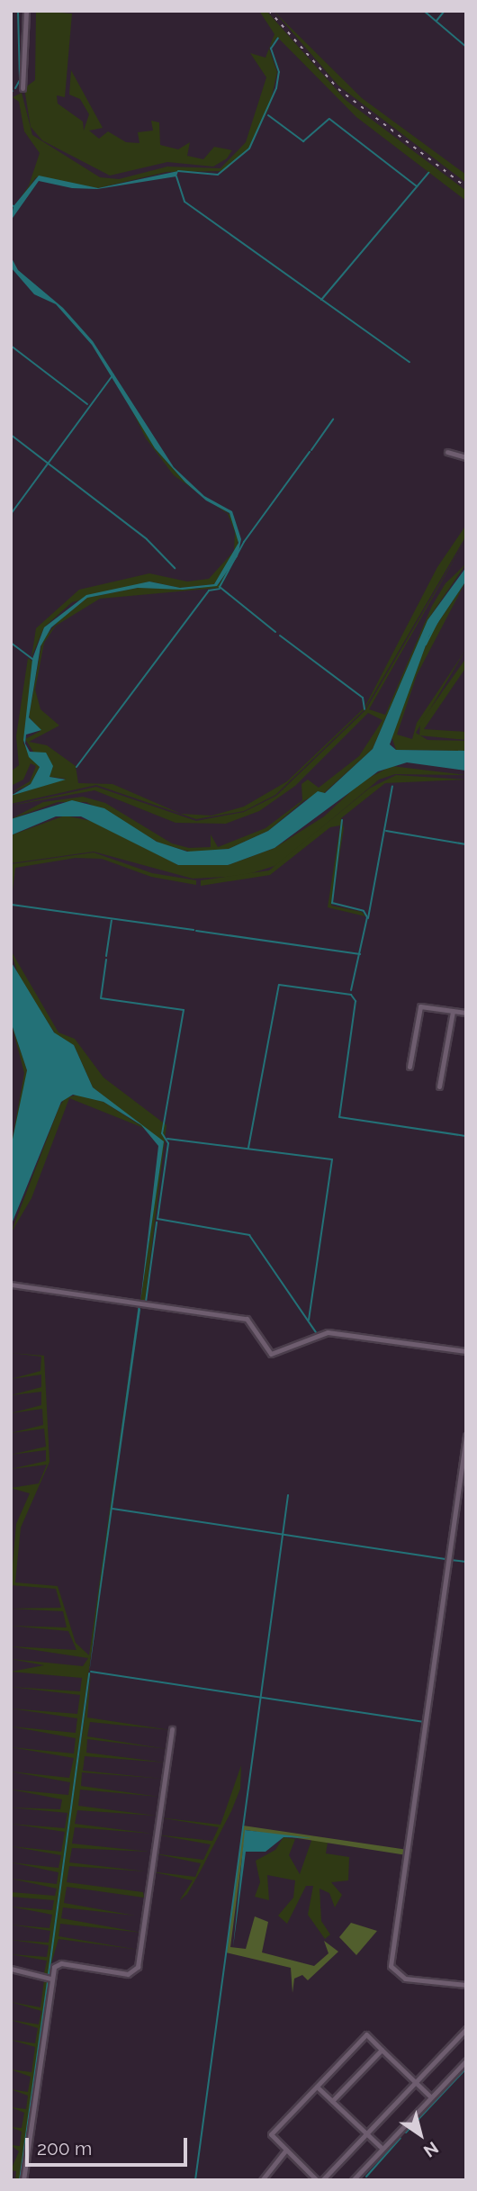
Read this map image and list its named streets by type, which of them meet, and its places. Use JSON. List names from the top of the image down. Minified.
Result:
{"scale_bar":"200 m","north":"bottom right"}
